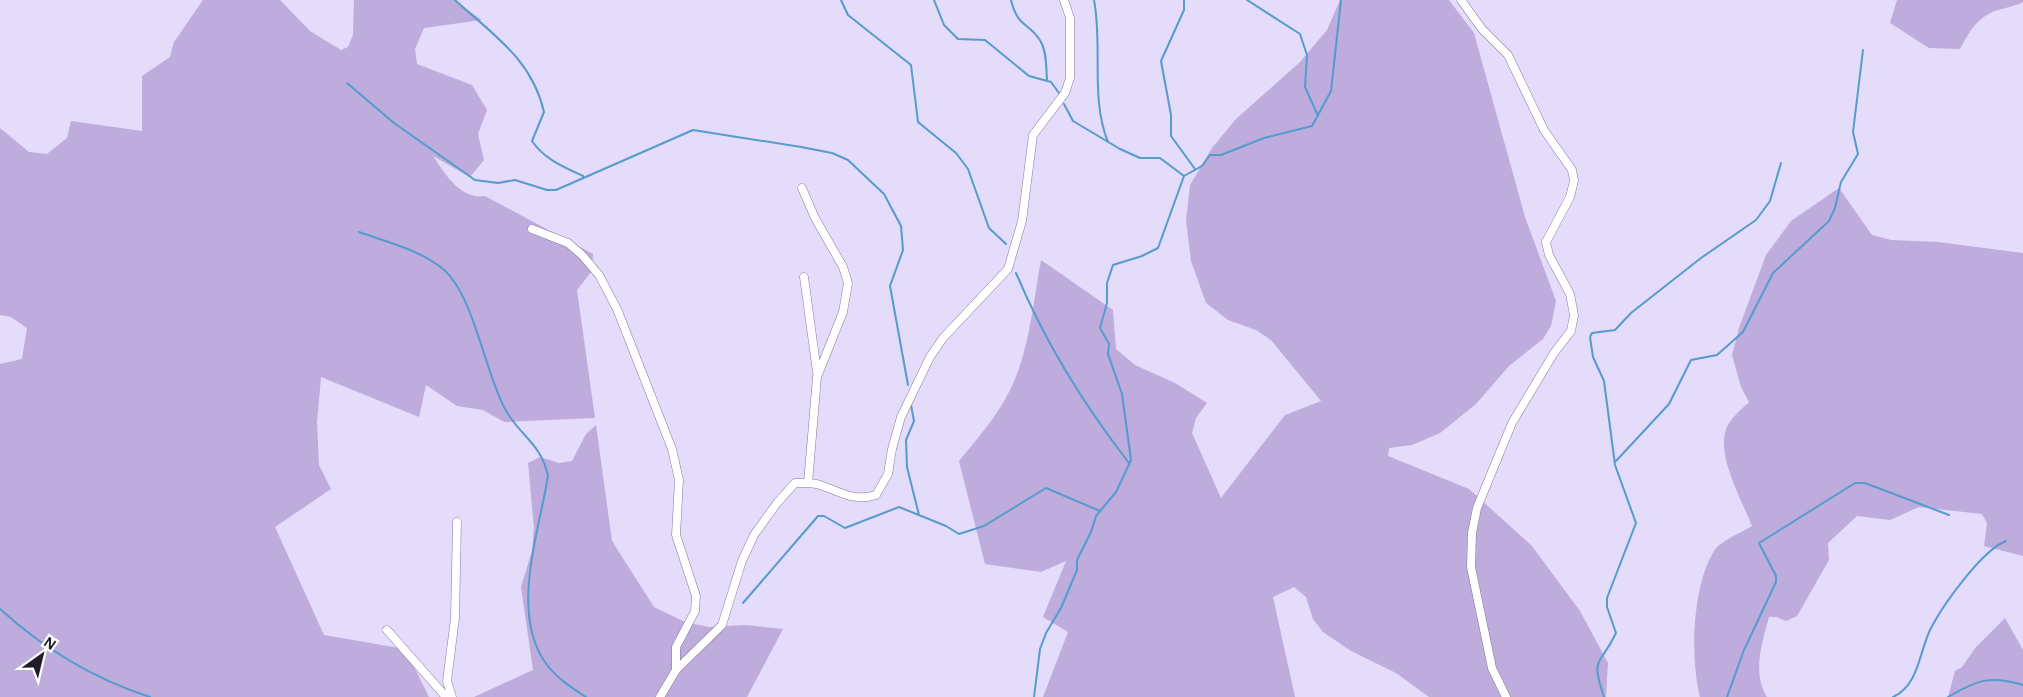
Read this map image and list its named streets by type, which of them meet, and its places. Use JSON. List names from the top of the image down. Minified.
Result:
{"north":"top right"}
